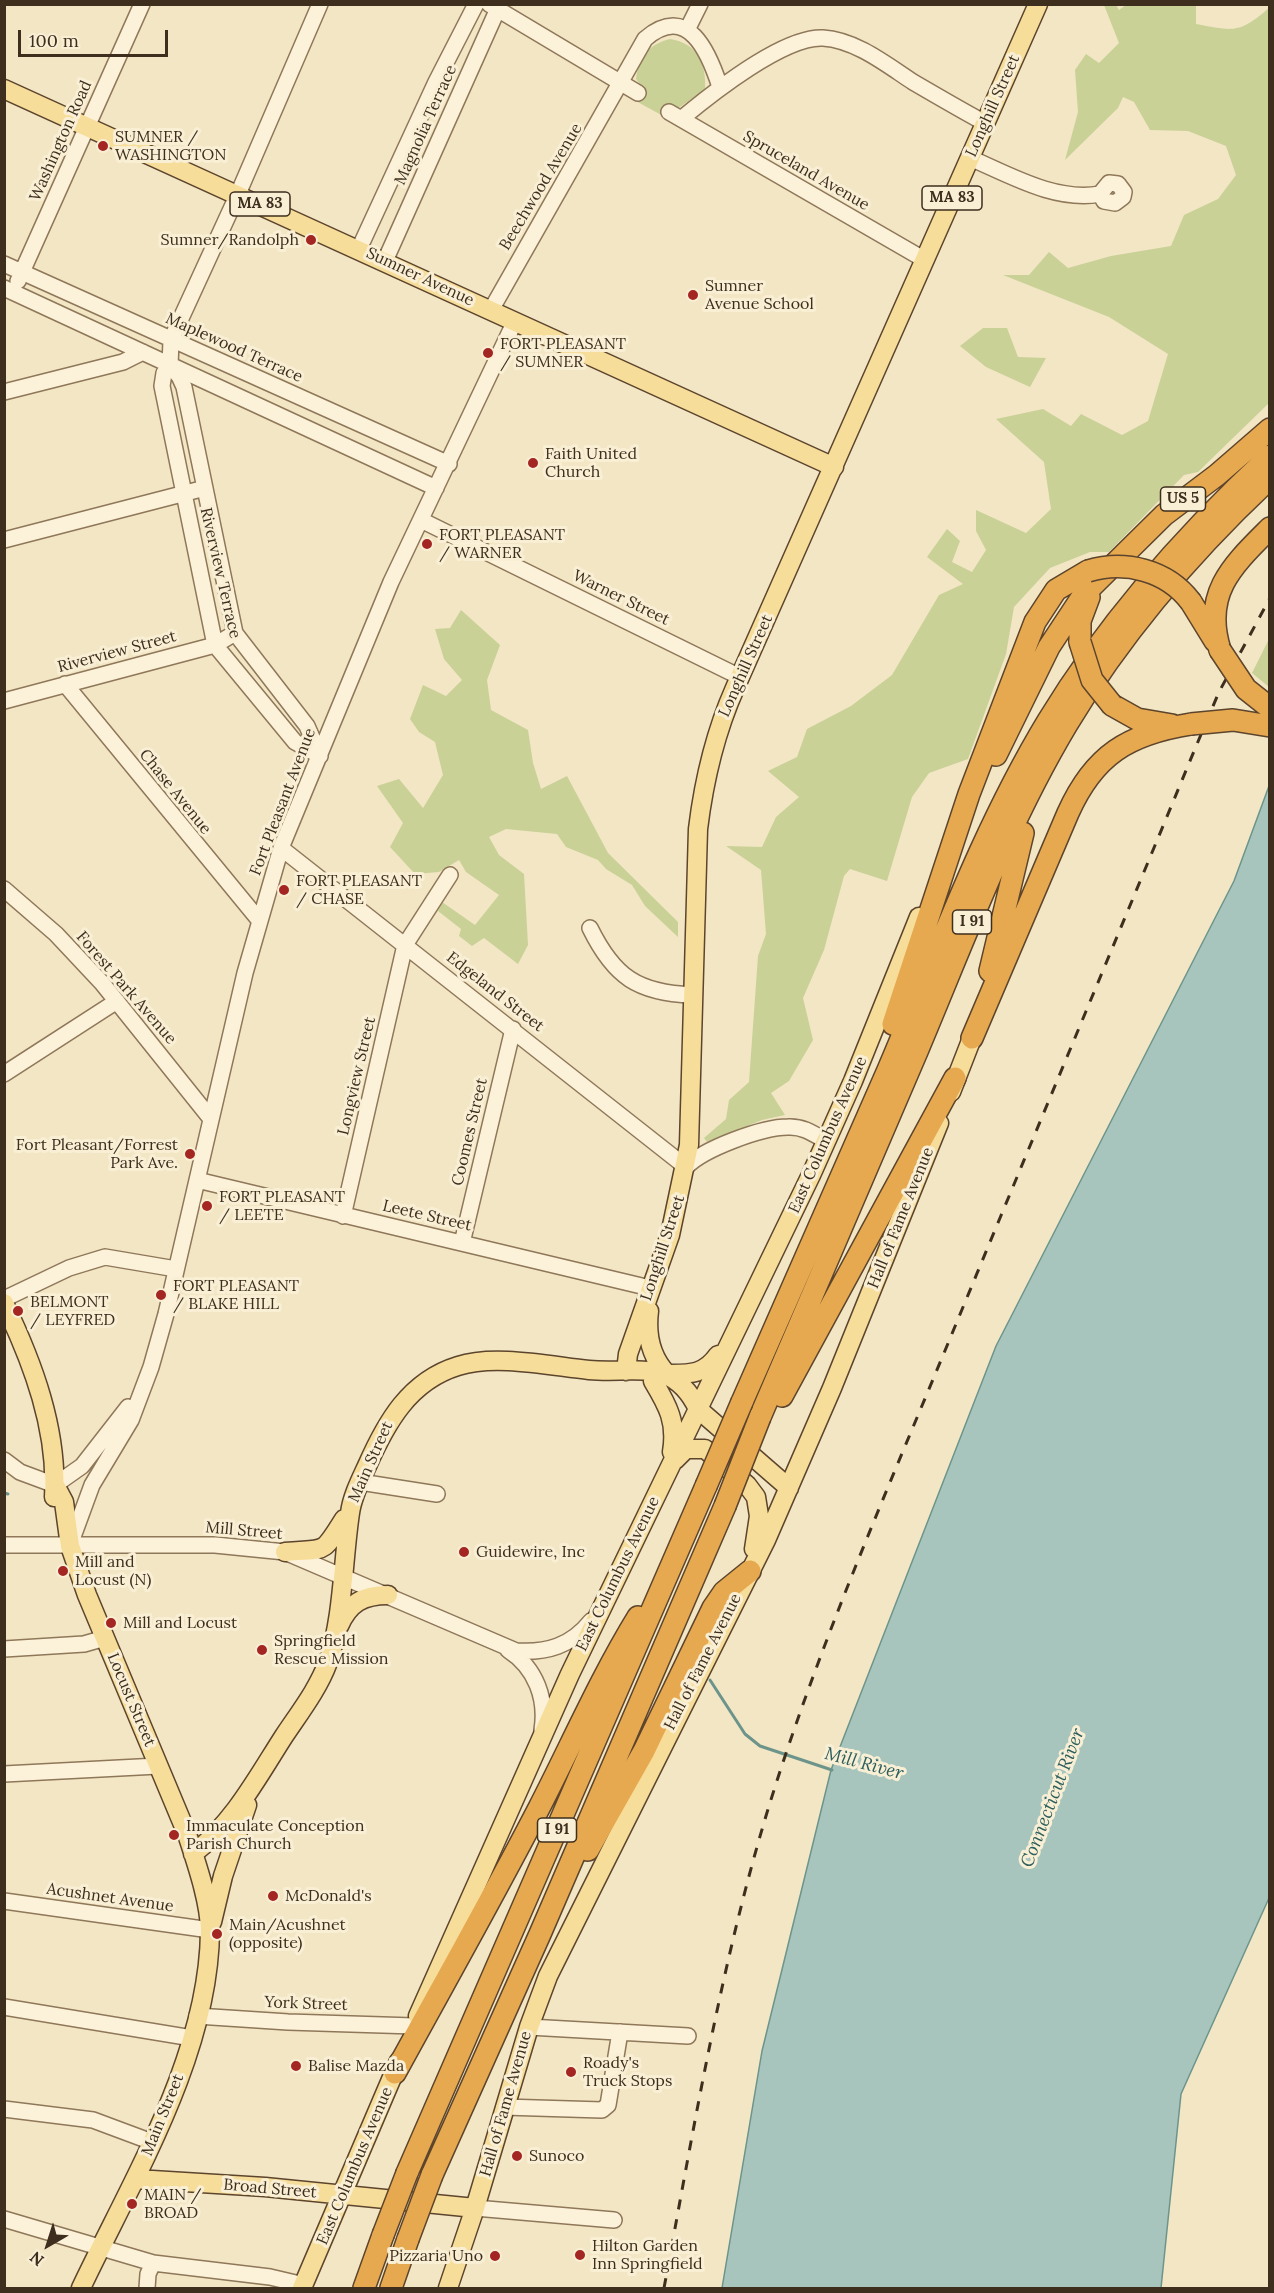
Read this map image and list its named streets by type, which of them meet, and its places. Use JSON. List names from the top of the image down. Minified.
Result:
{"streets":{"highway":["US 5","I 91"],"main road":["Longhill Street","MA 83","Sumner Avenue","East Columbus Avenue","Hall of Fame Avenue","Main Street","Locust Street","Broad Street"],"street":["Magnolia Terrace","Washington Road","Spruceland Avenue","Beechwood Avenue","Maplewood Terrace","Riverview Terrace","Warner Street","Riverview Street","Chase Avenue","Fort Pleasant Avenue","Forest Park Avenue","Edgeland Street","Longview Street","Coomes Street","Leete Street","Mill Street","Acushnet Avenue","York Street"]},"crossings":[["Longhill Street","Spruceland Avenue"],["Longhill Street","Sumner Avenue"],["Longhill Street","Warner Street"],["Longhill Street","Edgeland Street"],["Longhill Street","Leete Street"],["Longhill Street","Main Street"],["Magnolia Terrace","Sumner Avenue"],["Washington Road","Sumner Avenue"],["Washington Road","Maplewood Terrace"],["Beechwood Avenue","Sumner Avenue"],["Sumner Avenue","Fort Pleasant Avenue"],["Maplewood Terrace","Fort Pleasant Avenue"],["Riverview Terrace","Riverview Street"],["Riverview Terrace","Fort Pleasant Avenue"],["Warner Street","Fort Pleasant Avenue"],["Riverview Street","Chase Avenue"],["Chase Avenue","Fort Pleasant Avenue"],["Fort Pleasant Avenue","Forest Park Avenue"],["Fort Pleasant Avenue","Edgeland Street"],["Fort Pleasant Avenue","Leete Street"],["Fort Pleasant Avenue","Mill Street"],["Fort Pleasant Avenue","Locust Street"],["Edgeland Street","Longview Street"],["Edgeland Street","Coomes Street"],["Longview Street","Leete Street"],["Coomes Street","Leete Street"],["East Columbus Avenue","Main Street"],["East Columbus Avenue","Mill Street"],["East Columbus Avenue","York Street"],["East Columbus Avenue","Broad Street"],["Hall of Fame Avenue","Broad Street"],["Main Street","Mill Street"],["Main Street","Locust Street"],["Main Street","Acushnet Avenue"],["Main Street","York Street"],["Main Street","Broad Street"],["Mill Street","Locust Street"]],"water":["Mill River","Connecticut River"],"places":["SUMNER / WASHINGTON","Sumner/Randolph","Sumner Avenue School","FORT PLEASANT / SUMNER","Faith United Church","FORT PLEASANT / WARNER","FORT PLEASANT / CHASE","Fort Pleasant/Forrest Park Ave.","FORT PLEASANT / LEETE","FORT PLEASANT / BLAKE HILL","BELMONT / LEYFRED","Guidewire, Inc","Mill and Locust (N)","Mill and Locust","Springfield Rescue Mission","Immaculate Conception Parish Church","McDonald's","Main/Acushnet (opposite)","Balise Mazda","Roady's Truck Stops","Sunoco","MAIN / BROAD","Hilton Garden Inn Springfield","Pizzaria Uno"],"scale_bar":"100 m","north":"bottom left"}
